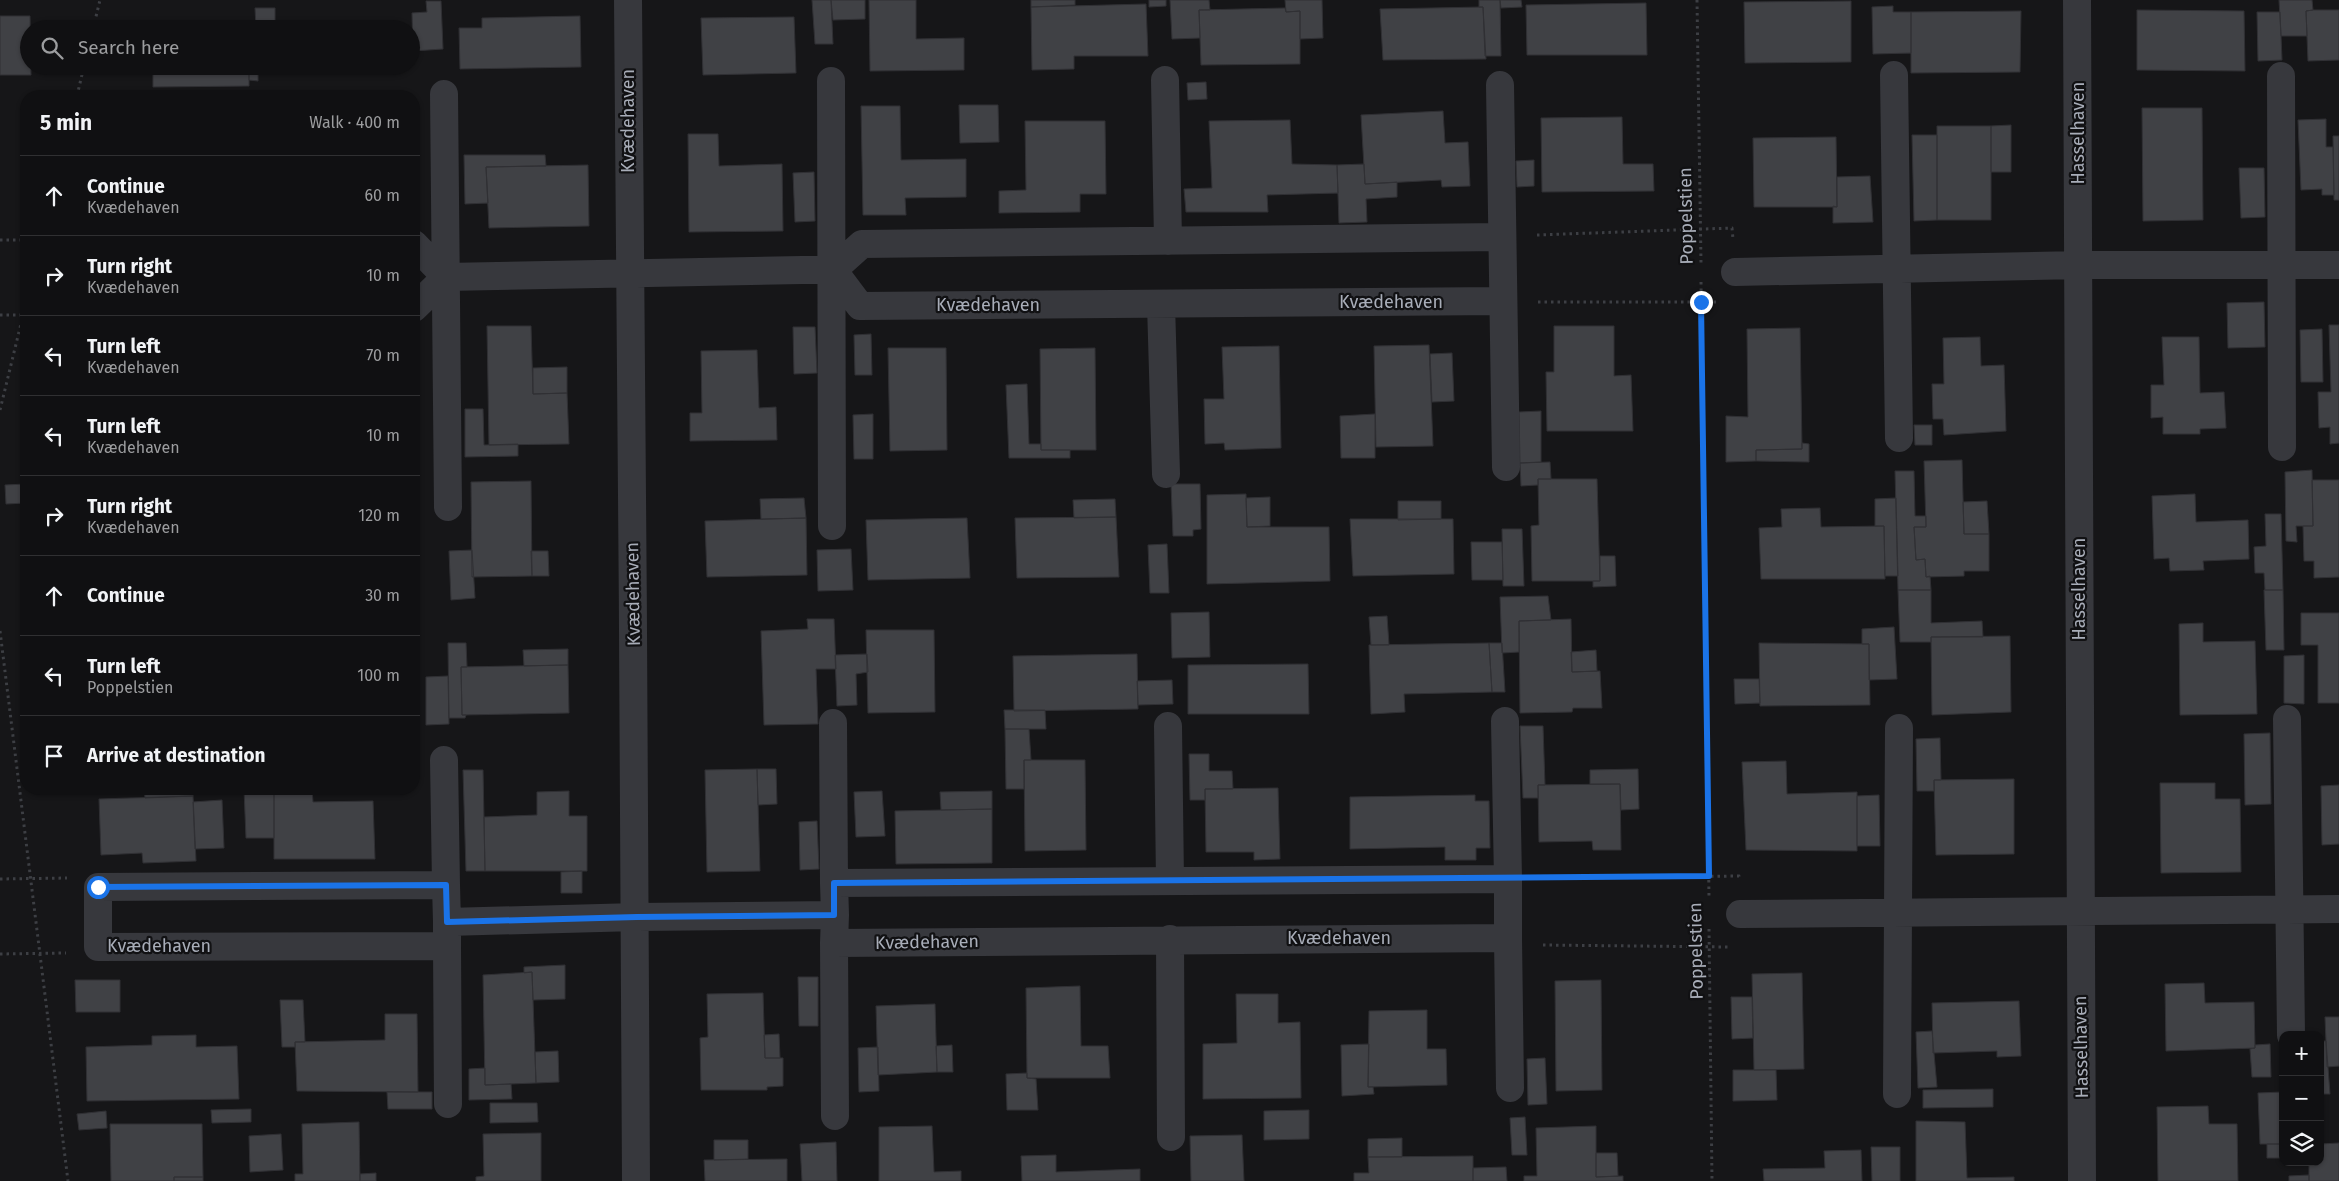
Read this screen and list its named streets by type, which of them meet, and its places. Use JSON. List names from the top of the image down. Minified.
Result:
{"streets":{"street":["Kvædehaven","Hasselhaven"],"path":["Poppelstien"]},"page":{"search":"Search here","heading":["5 min","Walk · 400 m"],"list":[["Continue","Kvædehaven","60 m"],["Turn right","Kvædehaven","10 m"],["Turn left","Kvædehaven","70 m"],["Turn left","Kvædehaven","10 m"],["Turn right","Kvædehaven","120 m"],["Continue","30 m"],["Turn left","Poppelstien","100 m"],"Arrive at destination"],"map_buttons":["+","−"]}}
